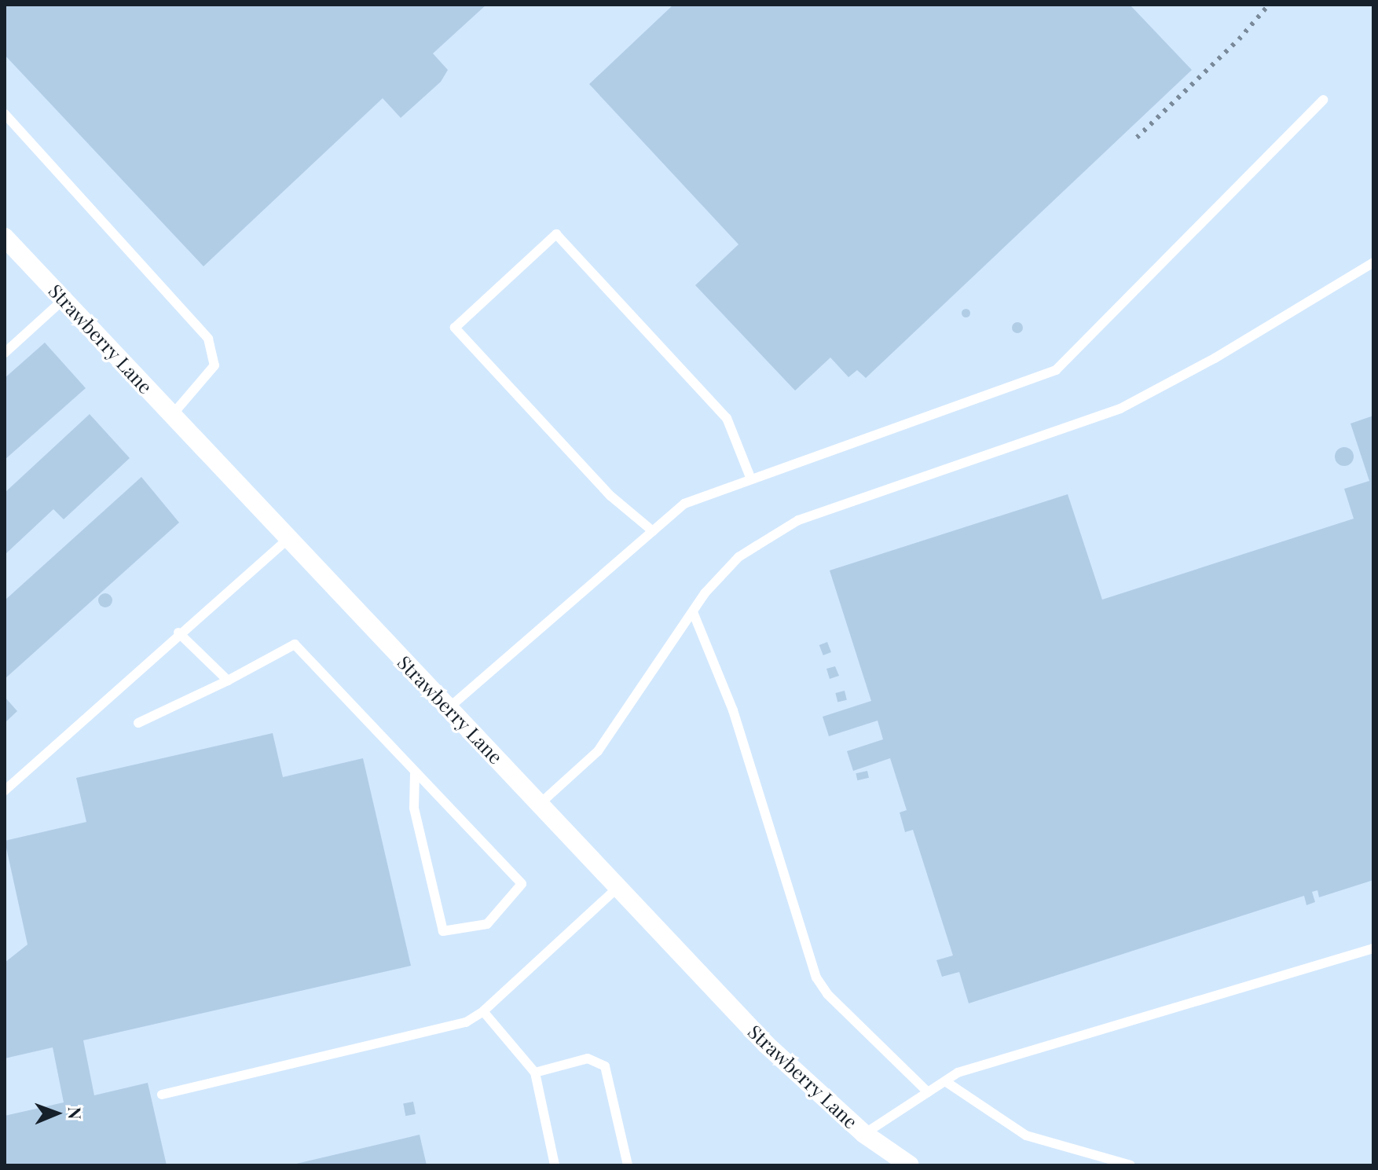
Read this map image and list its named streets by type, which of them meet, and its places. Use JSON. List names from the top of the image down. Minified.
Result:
{"streets":{"street":["Strawberry Lane"]},"north":"right"}
